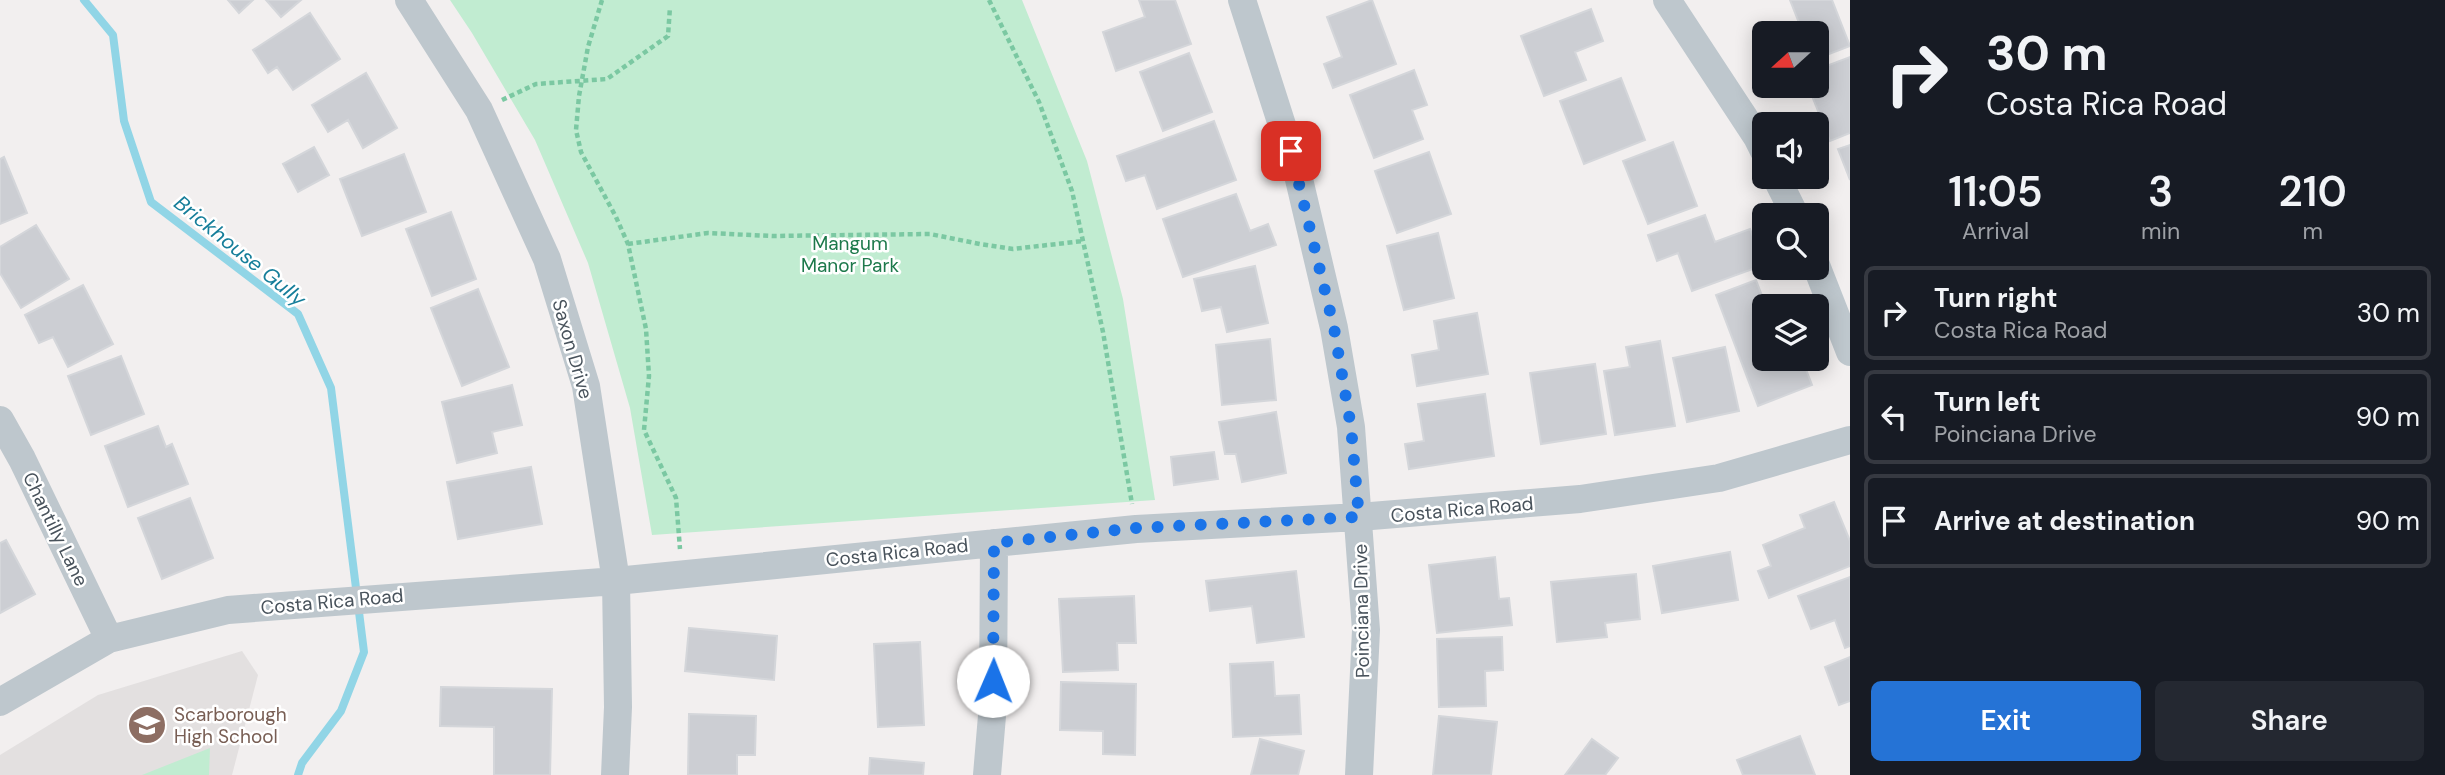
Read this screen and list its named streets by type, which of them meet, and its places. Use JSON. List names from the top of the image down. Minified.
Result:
{"streets":{"street":["Saxon Drive","Costa Rica Road","Chantilly Lane","Poinciana Drive"]},"crossings":[["Saxon Drive","Costa Rica Road"],["Costa Rica Road","Chantilly Lane"],["Costa Rica Road","Poinciana Drive"]],"water":["Brickhouse Gully"],"parks":["Mangum Manor Park"],"places":{"school or university":["Scarborough High School"]},"north":"left","page":{"turn":["30 m","Costa Rica Road"],"eta":["11:05","Arrival","3","min","210","m"],"list":[{"name":"Turn right","note":"Costa Rica Road","value":"30 m"},{"name":"Turn left","note":"Poinciana Drive","value":"90 m"},{"name":"Arrive at destination","value":"90 m"}],"buttons":["Exit","Share"]}}
